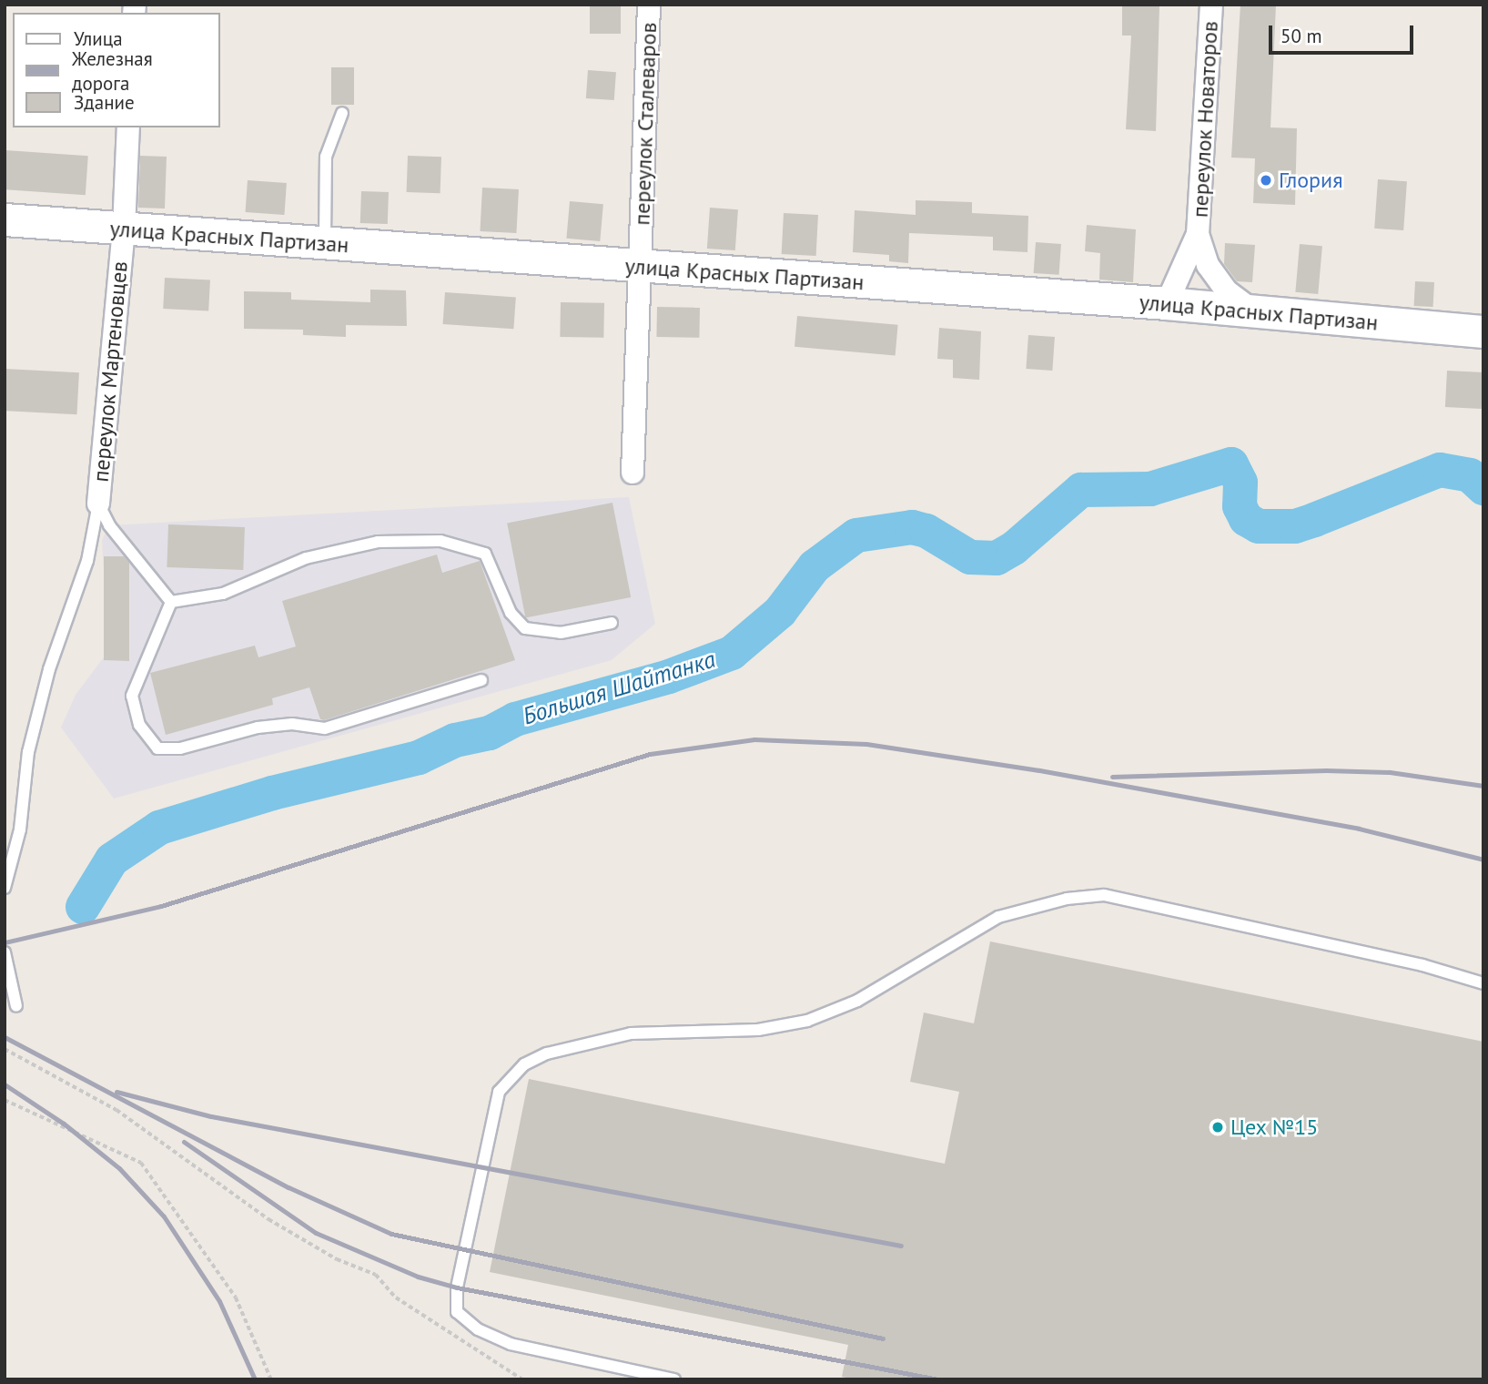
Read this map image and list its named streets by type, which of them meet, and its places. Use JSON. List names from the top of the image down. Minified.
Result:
{"streets":{"street":["переулок Новаторов","переулок Сталеваров","улица Красных Партизан","переулок Мартеновцев"]},"crossings":[["переулок Сталеваров","улица Красных Партизан"],["улица Красных Партизан","переулок Мартеновцев"]],"water":["Большая Шайтанка"],"places":["Глория","Цех №15"],"legend":["Улица","Железная дорога","Здание"],"scale_bar":"50 m"}
